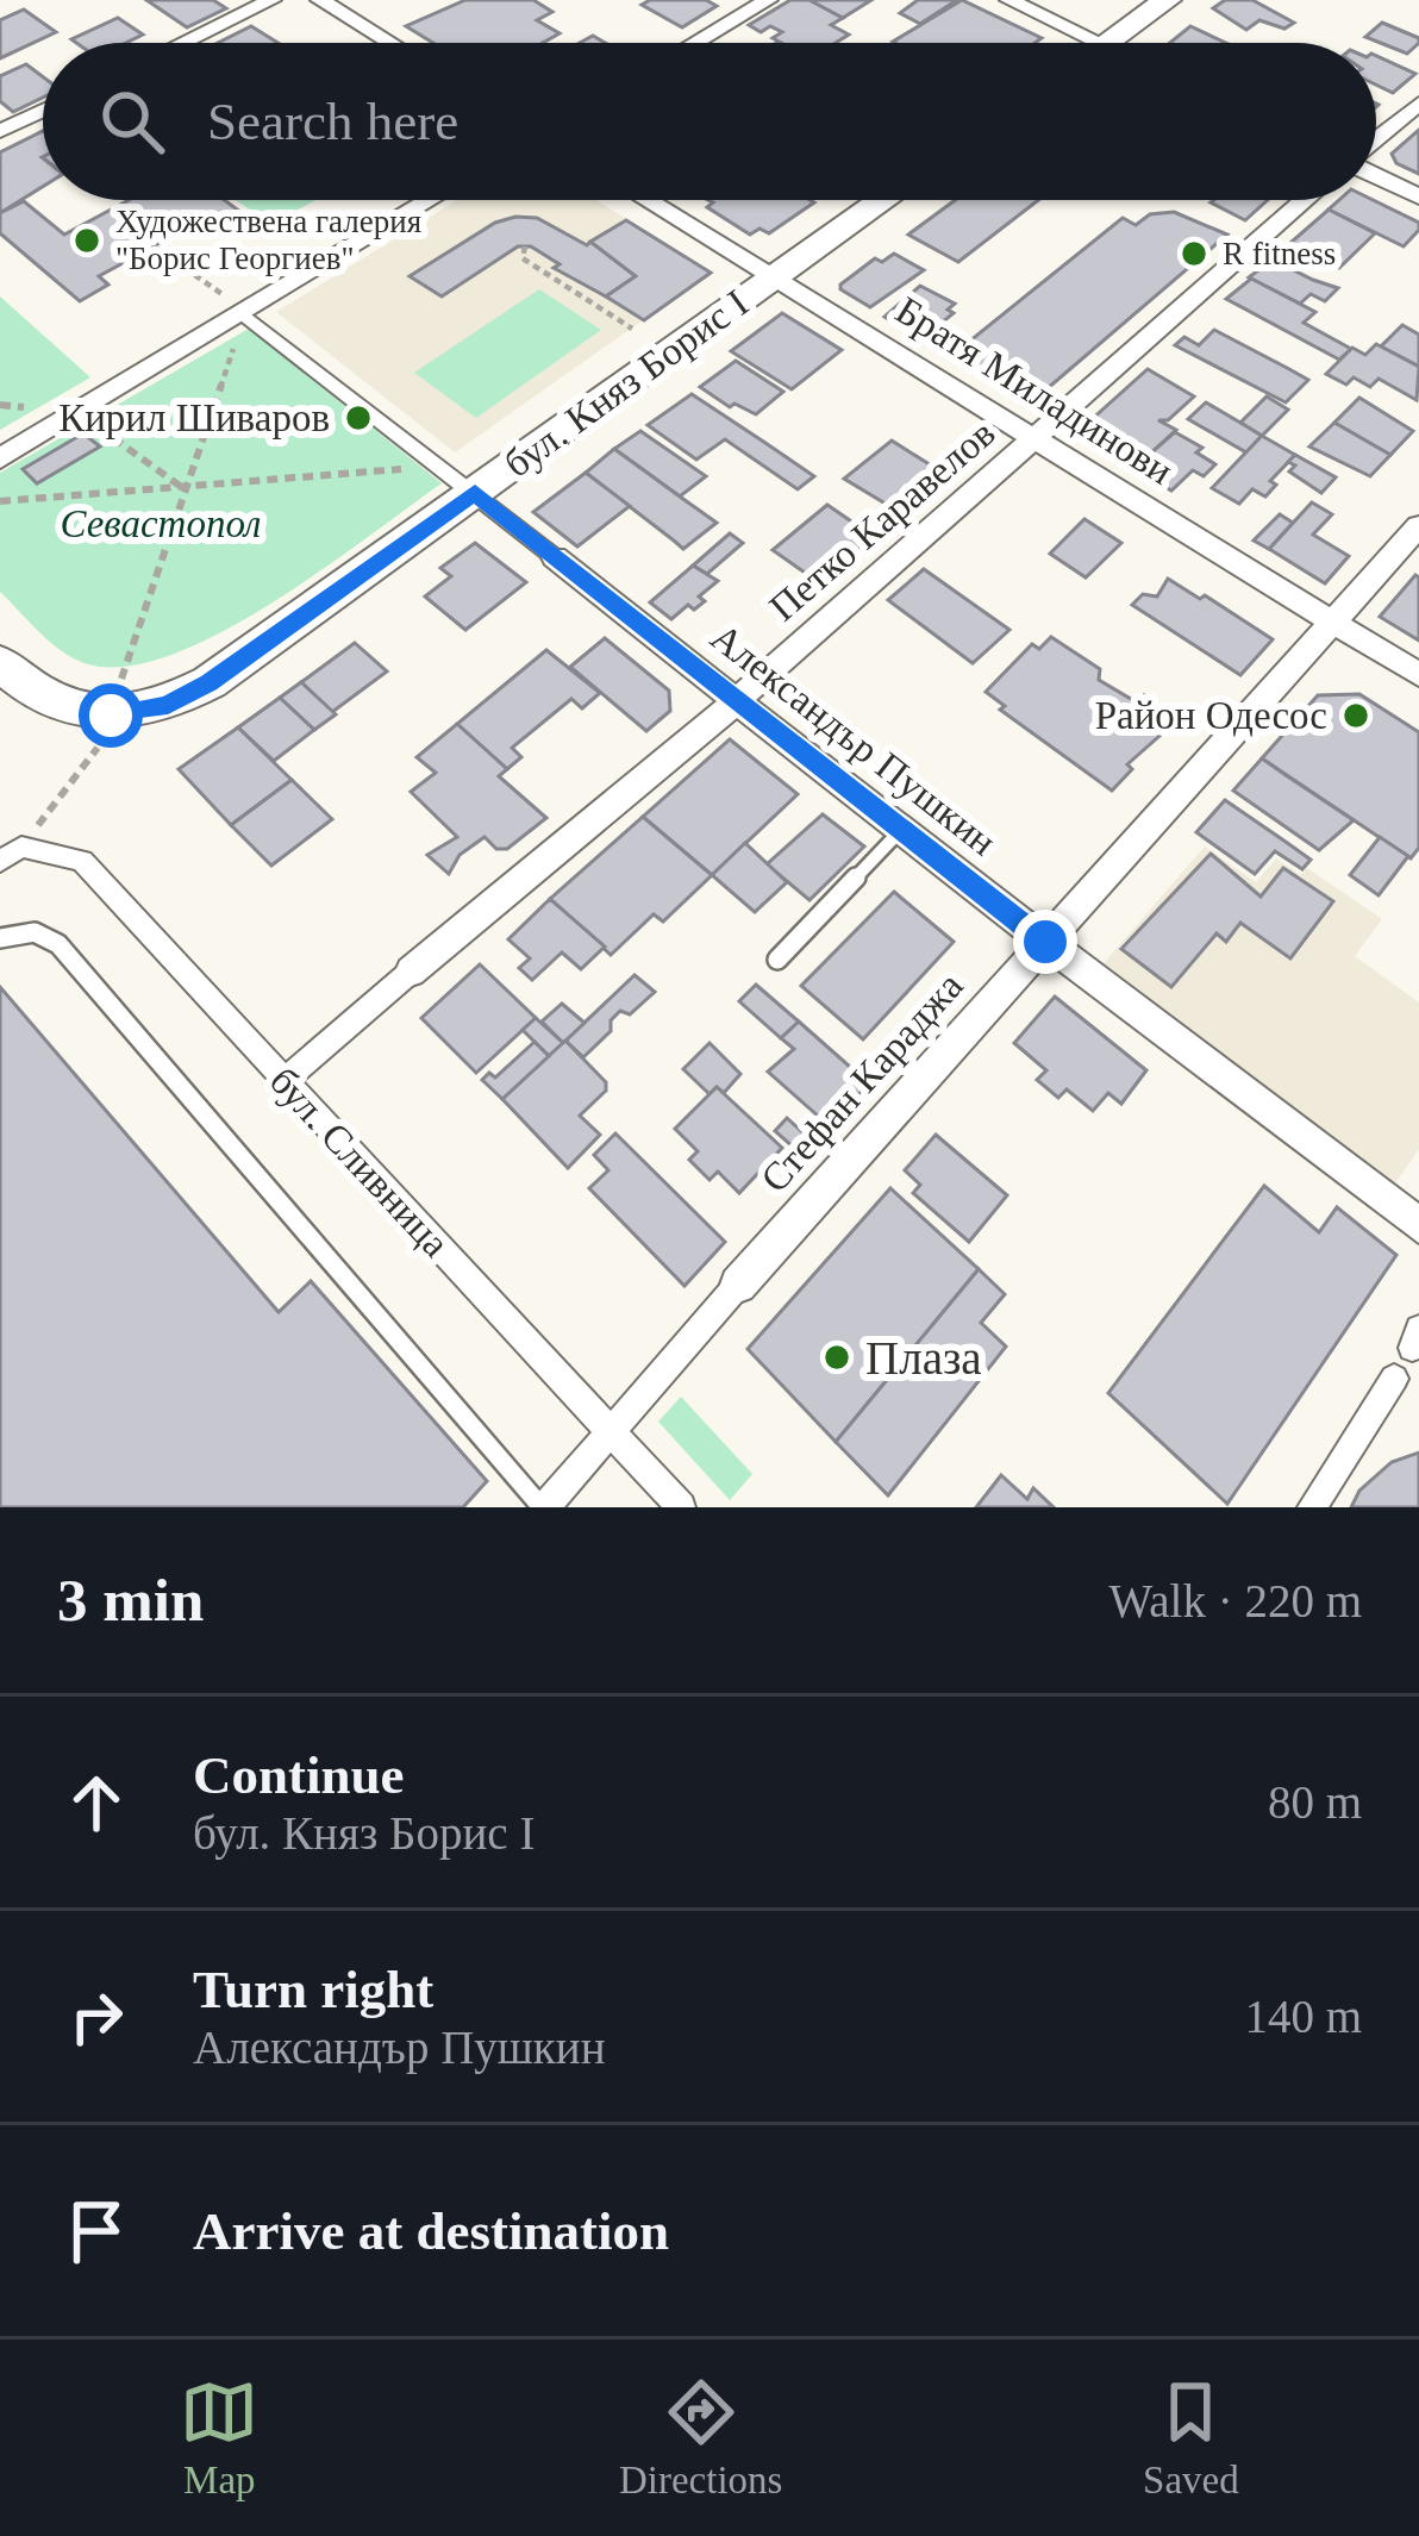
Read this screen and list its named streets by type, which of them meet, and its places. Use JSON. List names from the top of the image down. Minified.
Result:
{"streets":{"main road":["бул. Княз Борис I"],"street":["Братя Миладинови","Петко Каравелов","Александър Пушкин","Стефан Караджа","бул. Сливница"]},"crossings":[["бул. Княз Борис I","Братя Миладинови"],["бул. Княз Борис I","Александър Пушкин"],["Братя Миладинови","Петко Каравелов"],["Братя Миладинови","Стефан Караджа"],["Петко Каравелов","Александър Пушкин"],["Александър Пушкин","Стефан Караджа"],["Стефан Караджа","бул. Сливница"]],"parks":["Севастопол"],"places":["Художествена галерия \"Борис Георгиев\"","R fitness","Кирил Шиваров","Район Одесос","Плаза"],"page":{"search":"Search here","heading":["3 min","Walk · 220 m"],"list":[["Continue","бул. Княз Борис I","80 m"],["Turn right","Александър Пушкин","140 m"],"Arrive at destination"],"nav":["Map","Directions","Saved"]}}
